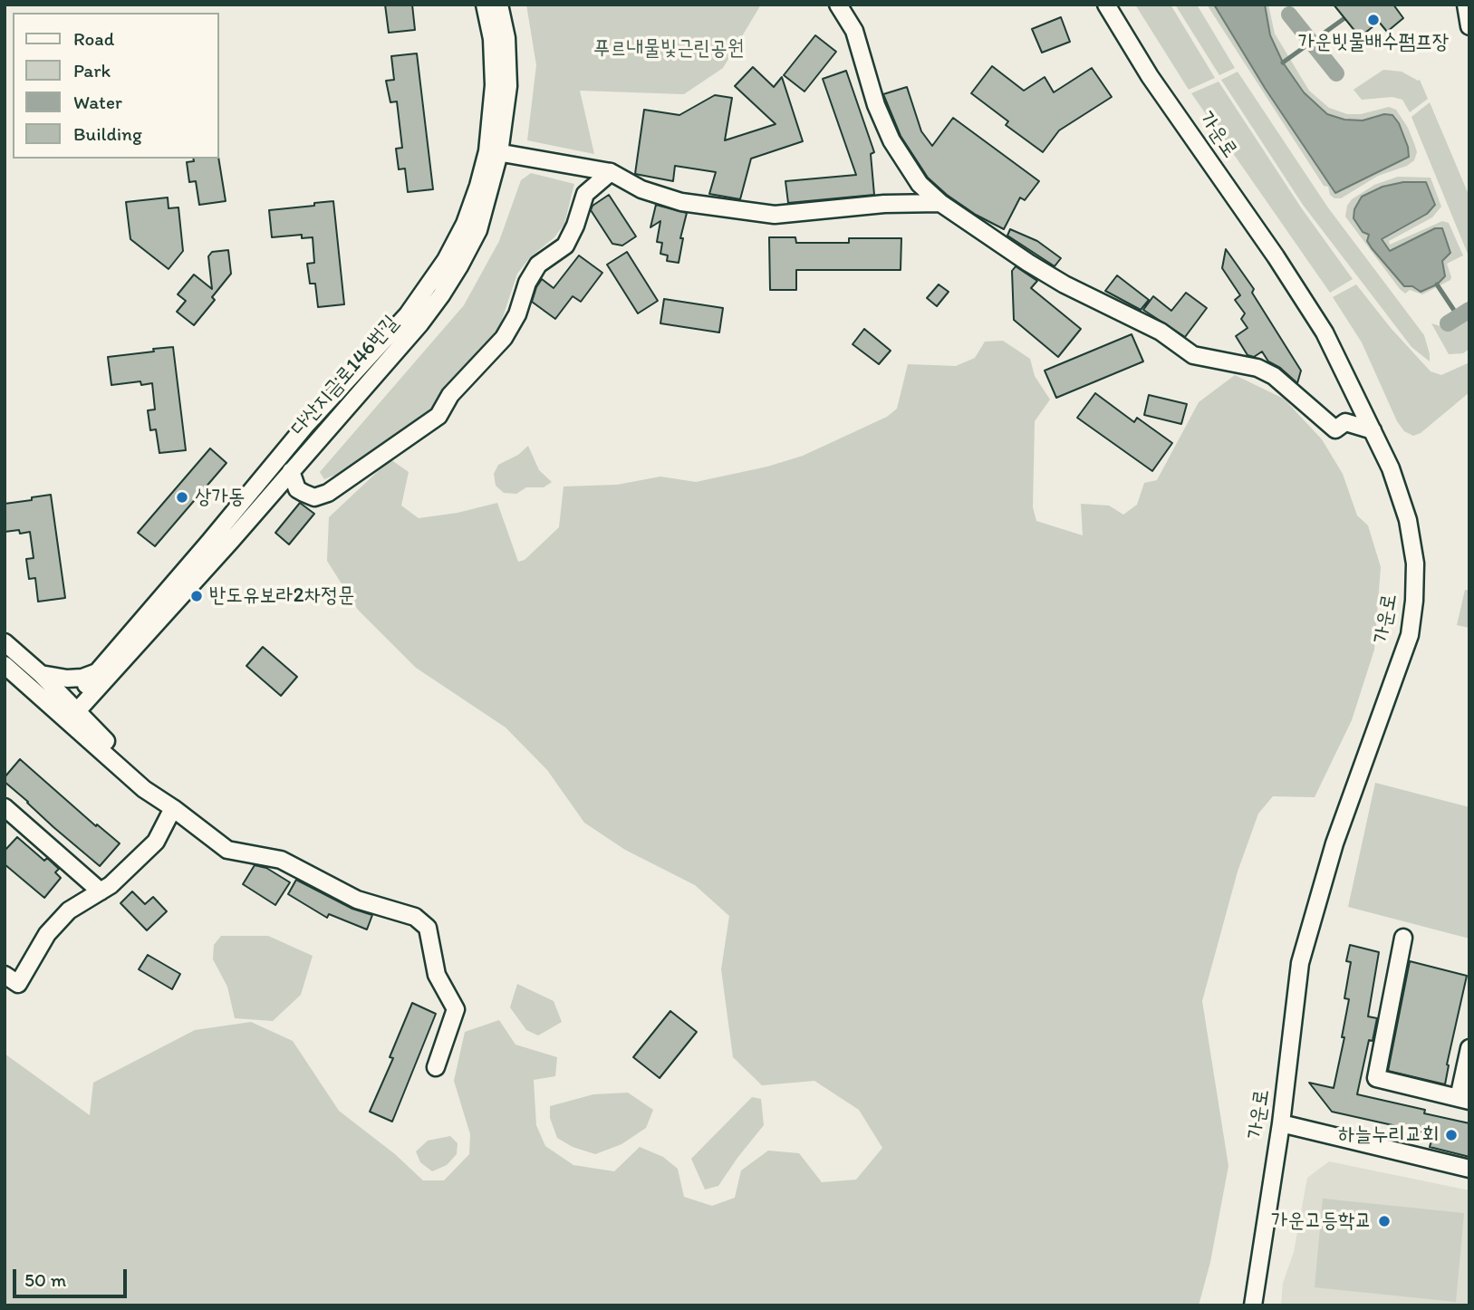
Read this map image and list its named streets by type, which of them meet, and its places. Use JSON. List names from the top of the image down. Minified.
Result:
{"streets":{"street":["가운로","다산지금로146번길"]},"parks":["푸르내물빛근린공원"],"places":["가운빗물배수펌프장","상가동","반도유보라2차정문","하늘누리교회","가운고등학교"],"legend":["Road","Park","Water","Building"],"scale_bar":"50 m"}
